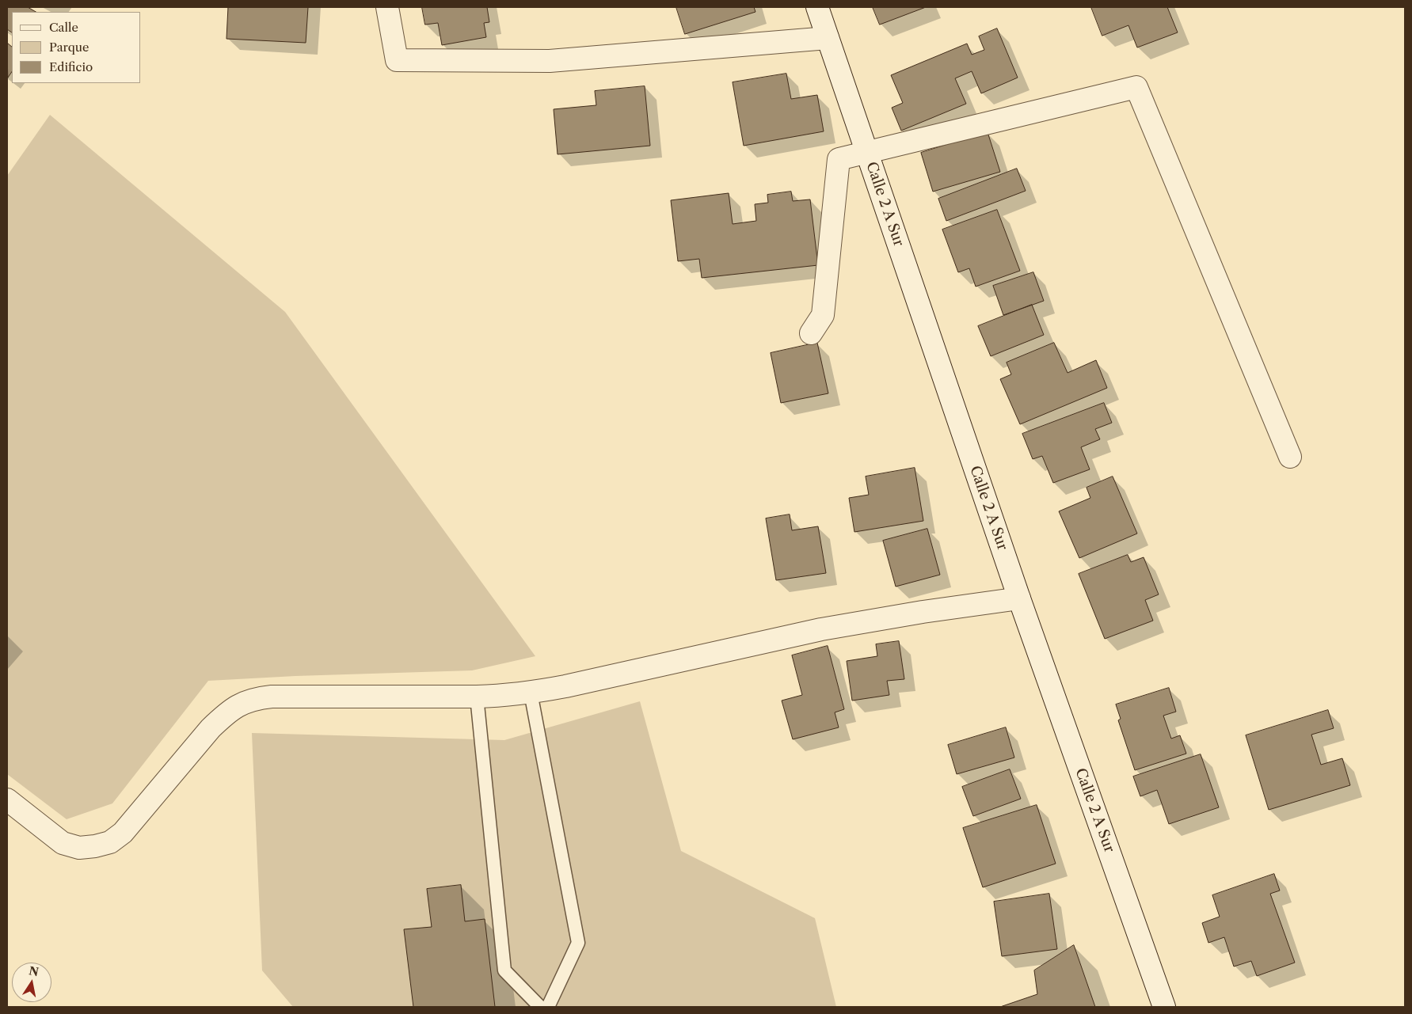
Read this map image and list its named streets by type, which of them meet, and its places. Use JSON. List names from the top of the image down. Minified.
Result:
{"streets":{"street":["Calle 2 A Sur"]},"legend":["Calle","Parque","Edificio"],"north":"top"}
